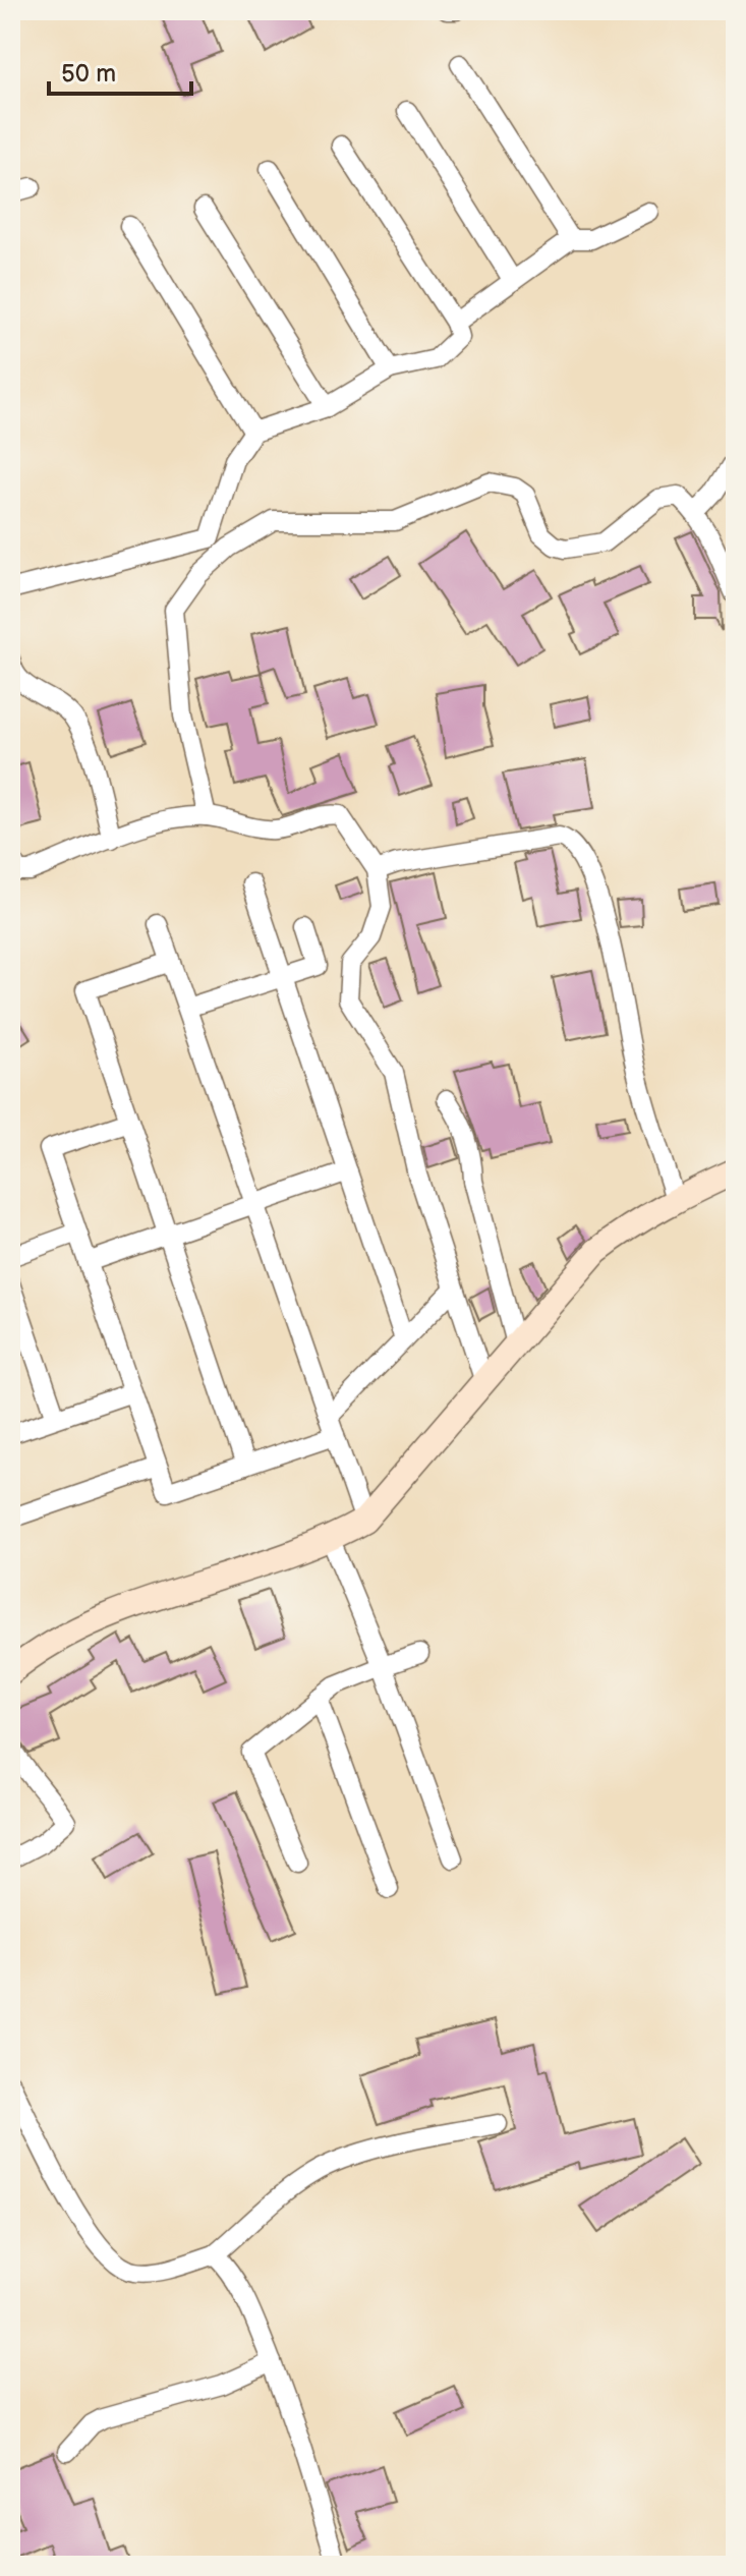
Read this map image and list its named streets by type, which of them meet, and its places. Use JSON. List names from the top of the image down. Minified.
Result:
{"scale_bar":"50 m"}
